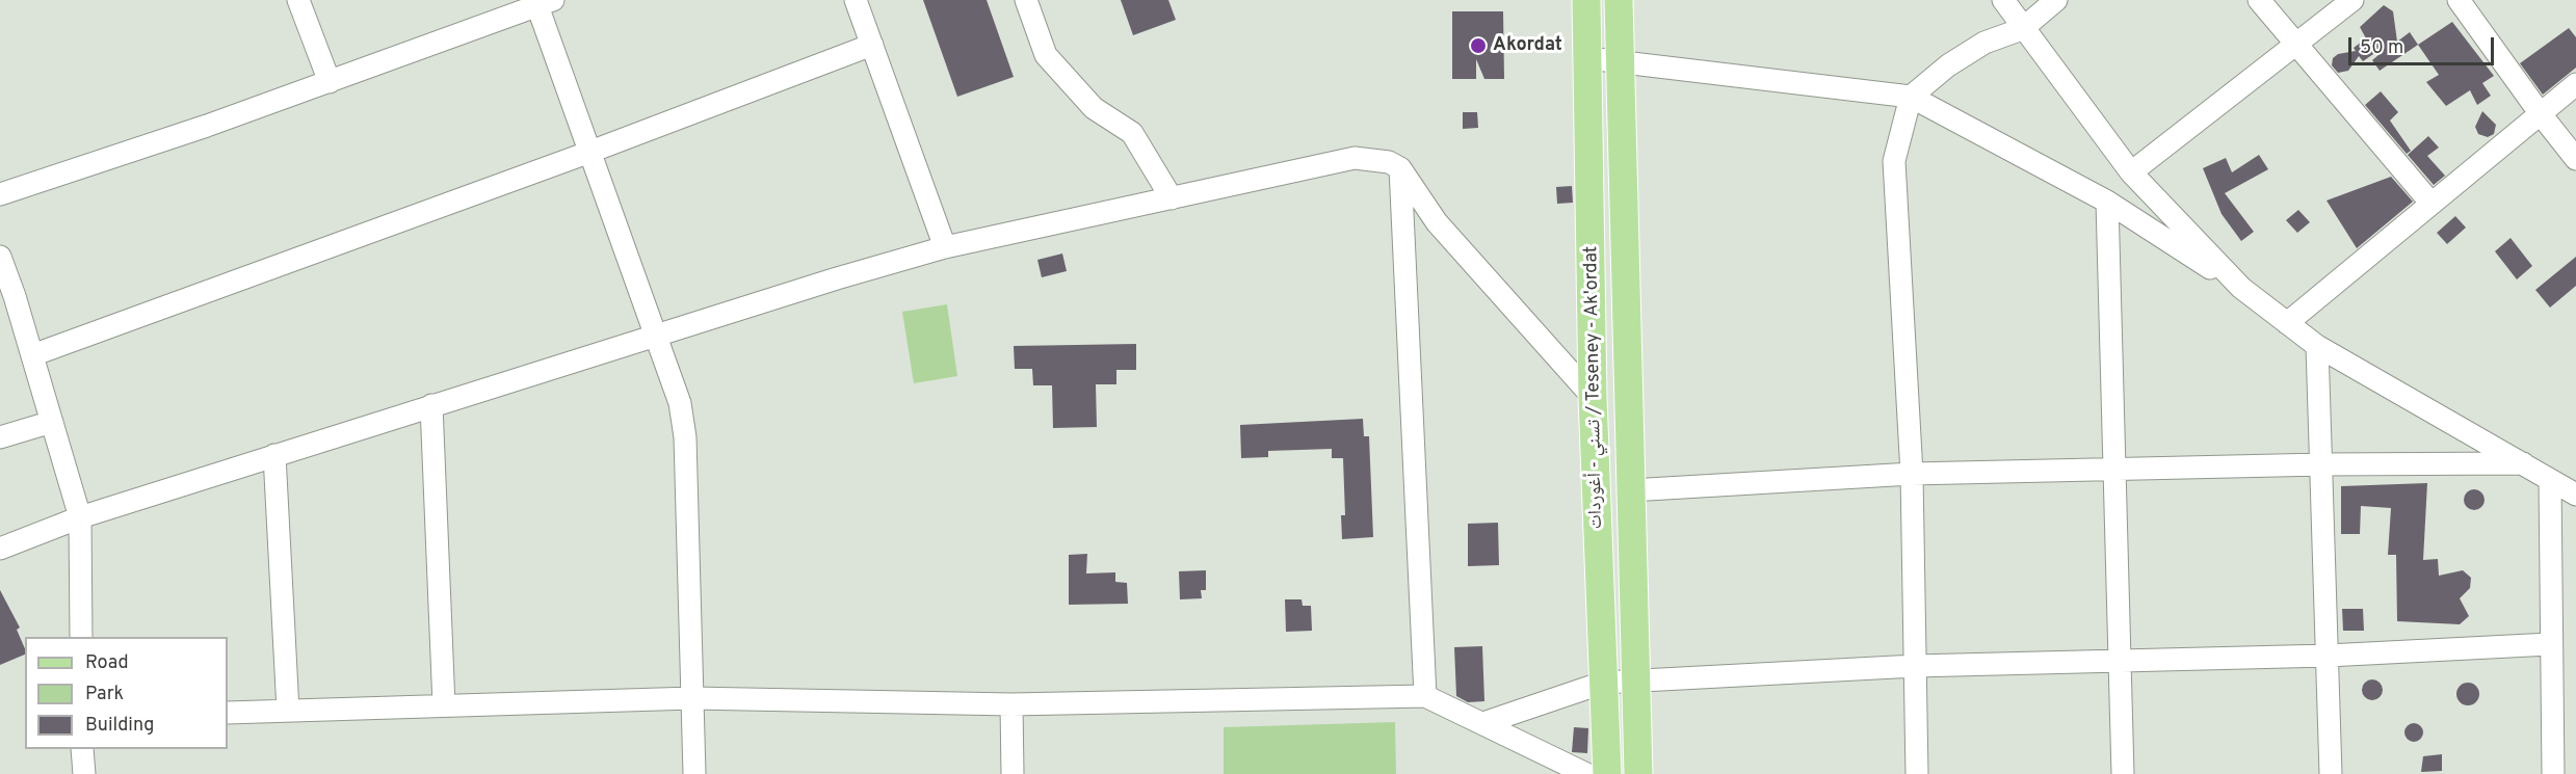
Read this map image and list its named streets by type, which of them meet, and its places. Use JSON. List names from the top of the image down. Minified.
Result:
{"streets":{"main road":["تسني - أغوردات / Teseney - Ak'ordat"]},"places":["Akordat"],"legend":["Road","Park","Building"],"scale_bar":"50 m"}
